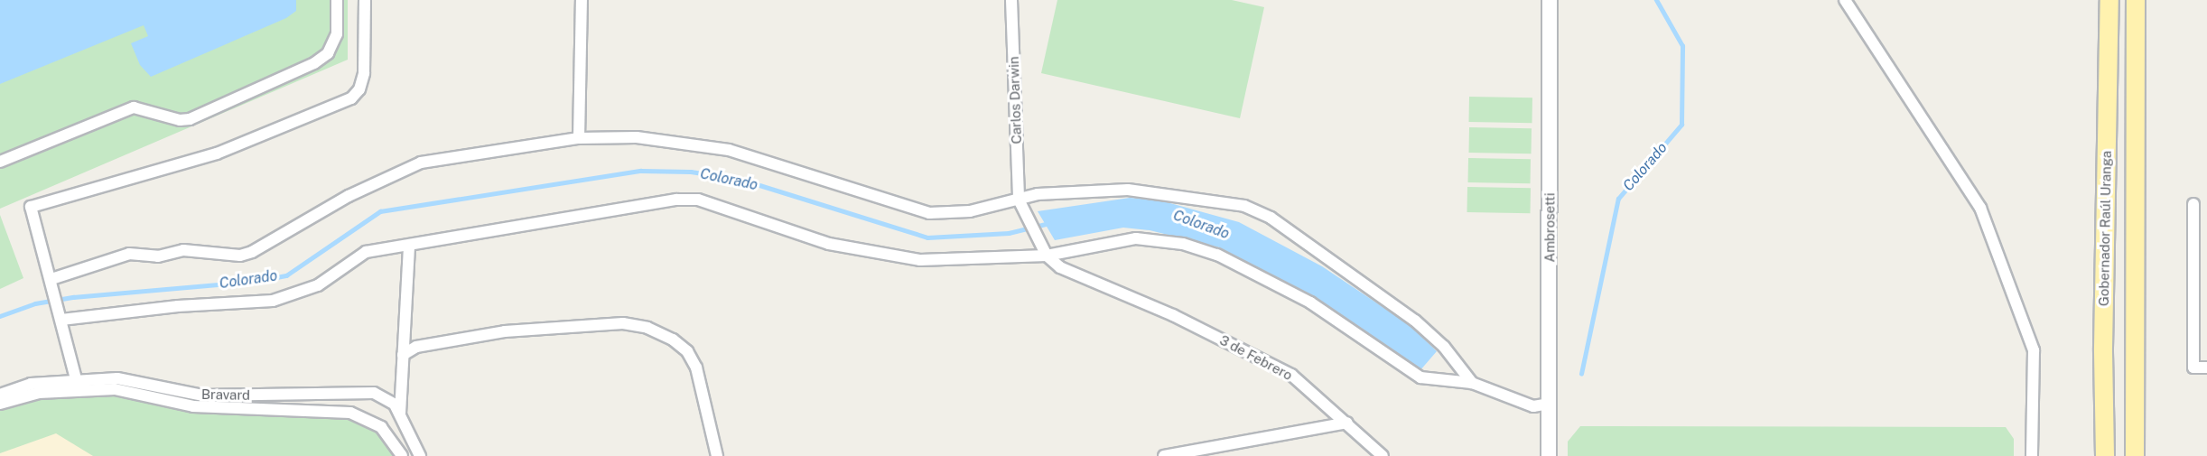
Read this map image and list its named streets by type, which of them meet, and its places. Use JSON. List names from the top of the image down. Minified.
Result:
{"streets":{"main road":["Gobernador Raúl Uranga"],"street":["Carlos Darwin","Ambrosetti","3 de Febrero","Bravard"]},"water":["Colorado"]}
